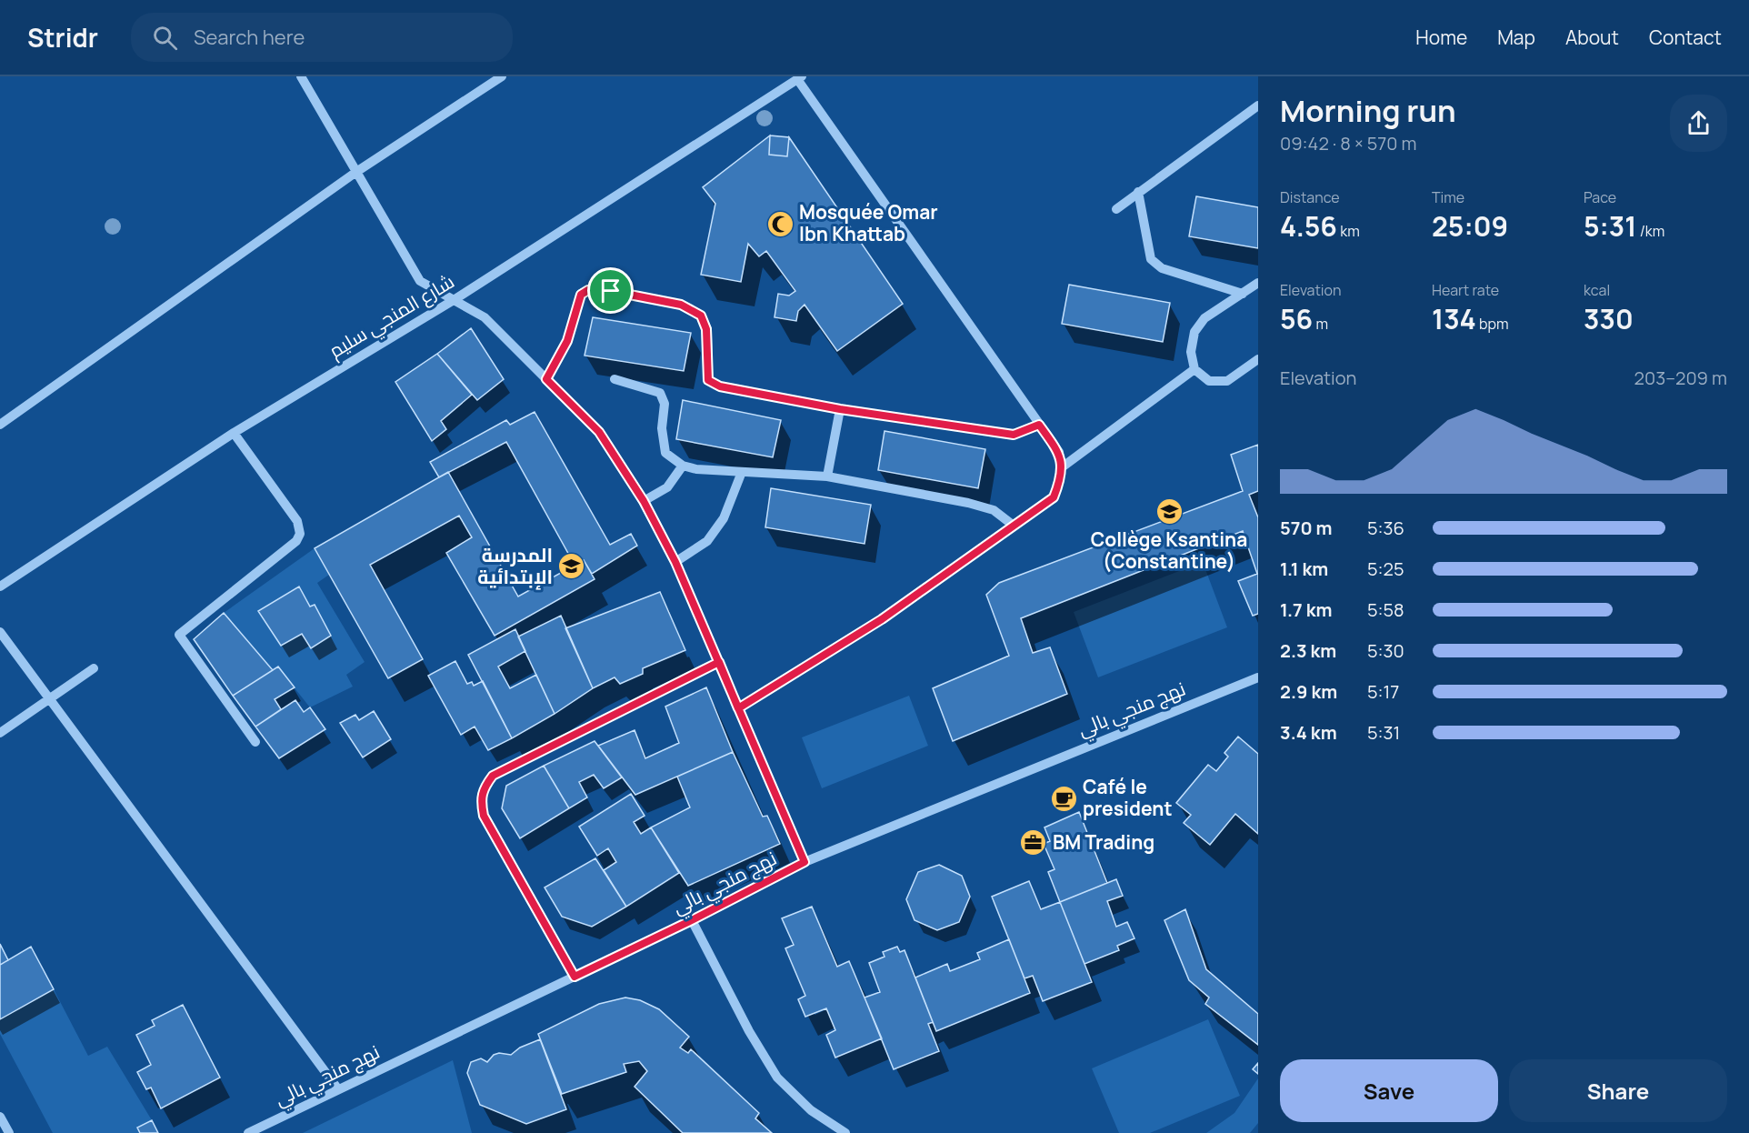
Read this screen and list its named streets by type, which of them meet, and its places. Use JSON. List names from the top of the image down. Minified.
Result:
{"streets":{"street":["شارع المنجي سليم","نهج منجي بالي"]},"places":{"mosque":["Mosquée Omar Ibn Khattab"],"school or university":["Collège Ksantina (Constantine)","المدرسة الإبتدائية"],"cafe":["Café le president"],"office":["BM Trading"]},"page":{"header":"Stridr","search":"Search here","nav":["Home","Map","About","Contact"],"heading":["Morning run","09:42 · 8 × 570 m"],"stats":[["Distance","4.56 km"],["Time","25:09"],["Pace","5:31 /km"],["Elevation","56 m"],["Heart rate","134 bpm"],["kcal","330"]],"chart":["Elevation","203–209 m"],"list":[{"name":"570 m","note":"5:36"},{"name":"1.1 km","note":"5:25"},{"name":"1.7 km","note":"5:58"},{"name":"2.3 km","note":"5:30"},{"name":"2.9 km","note":"5:17"},{"name":"3.4 km","note":"5:31"}],"buttons":["Save","Share"]}}
